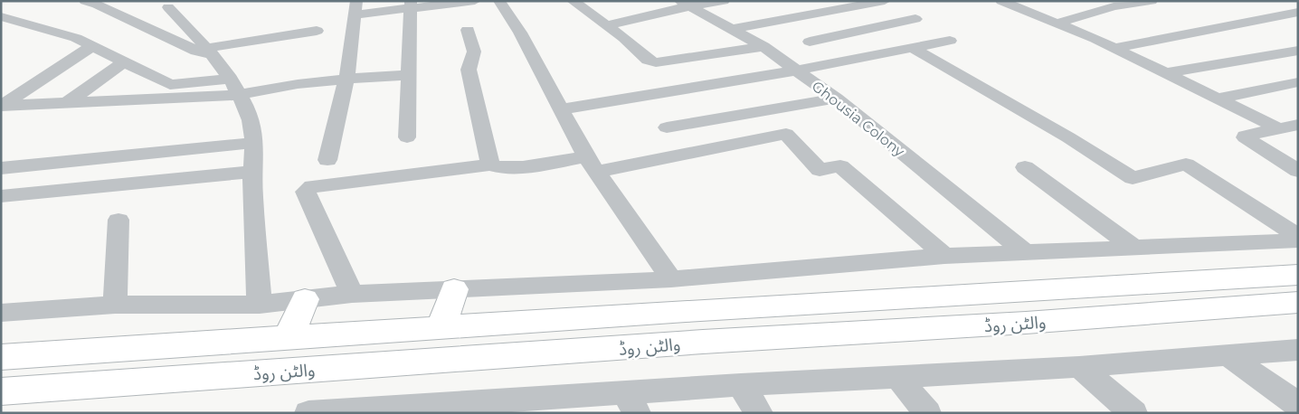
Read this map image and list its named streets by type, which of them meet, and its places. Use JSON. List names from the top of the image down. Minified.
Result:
{"streets":{"main road":["والٹن روڈ"],"street":["Ghousia Colony"]}}
